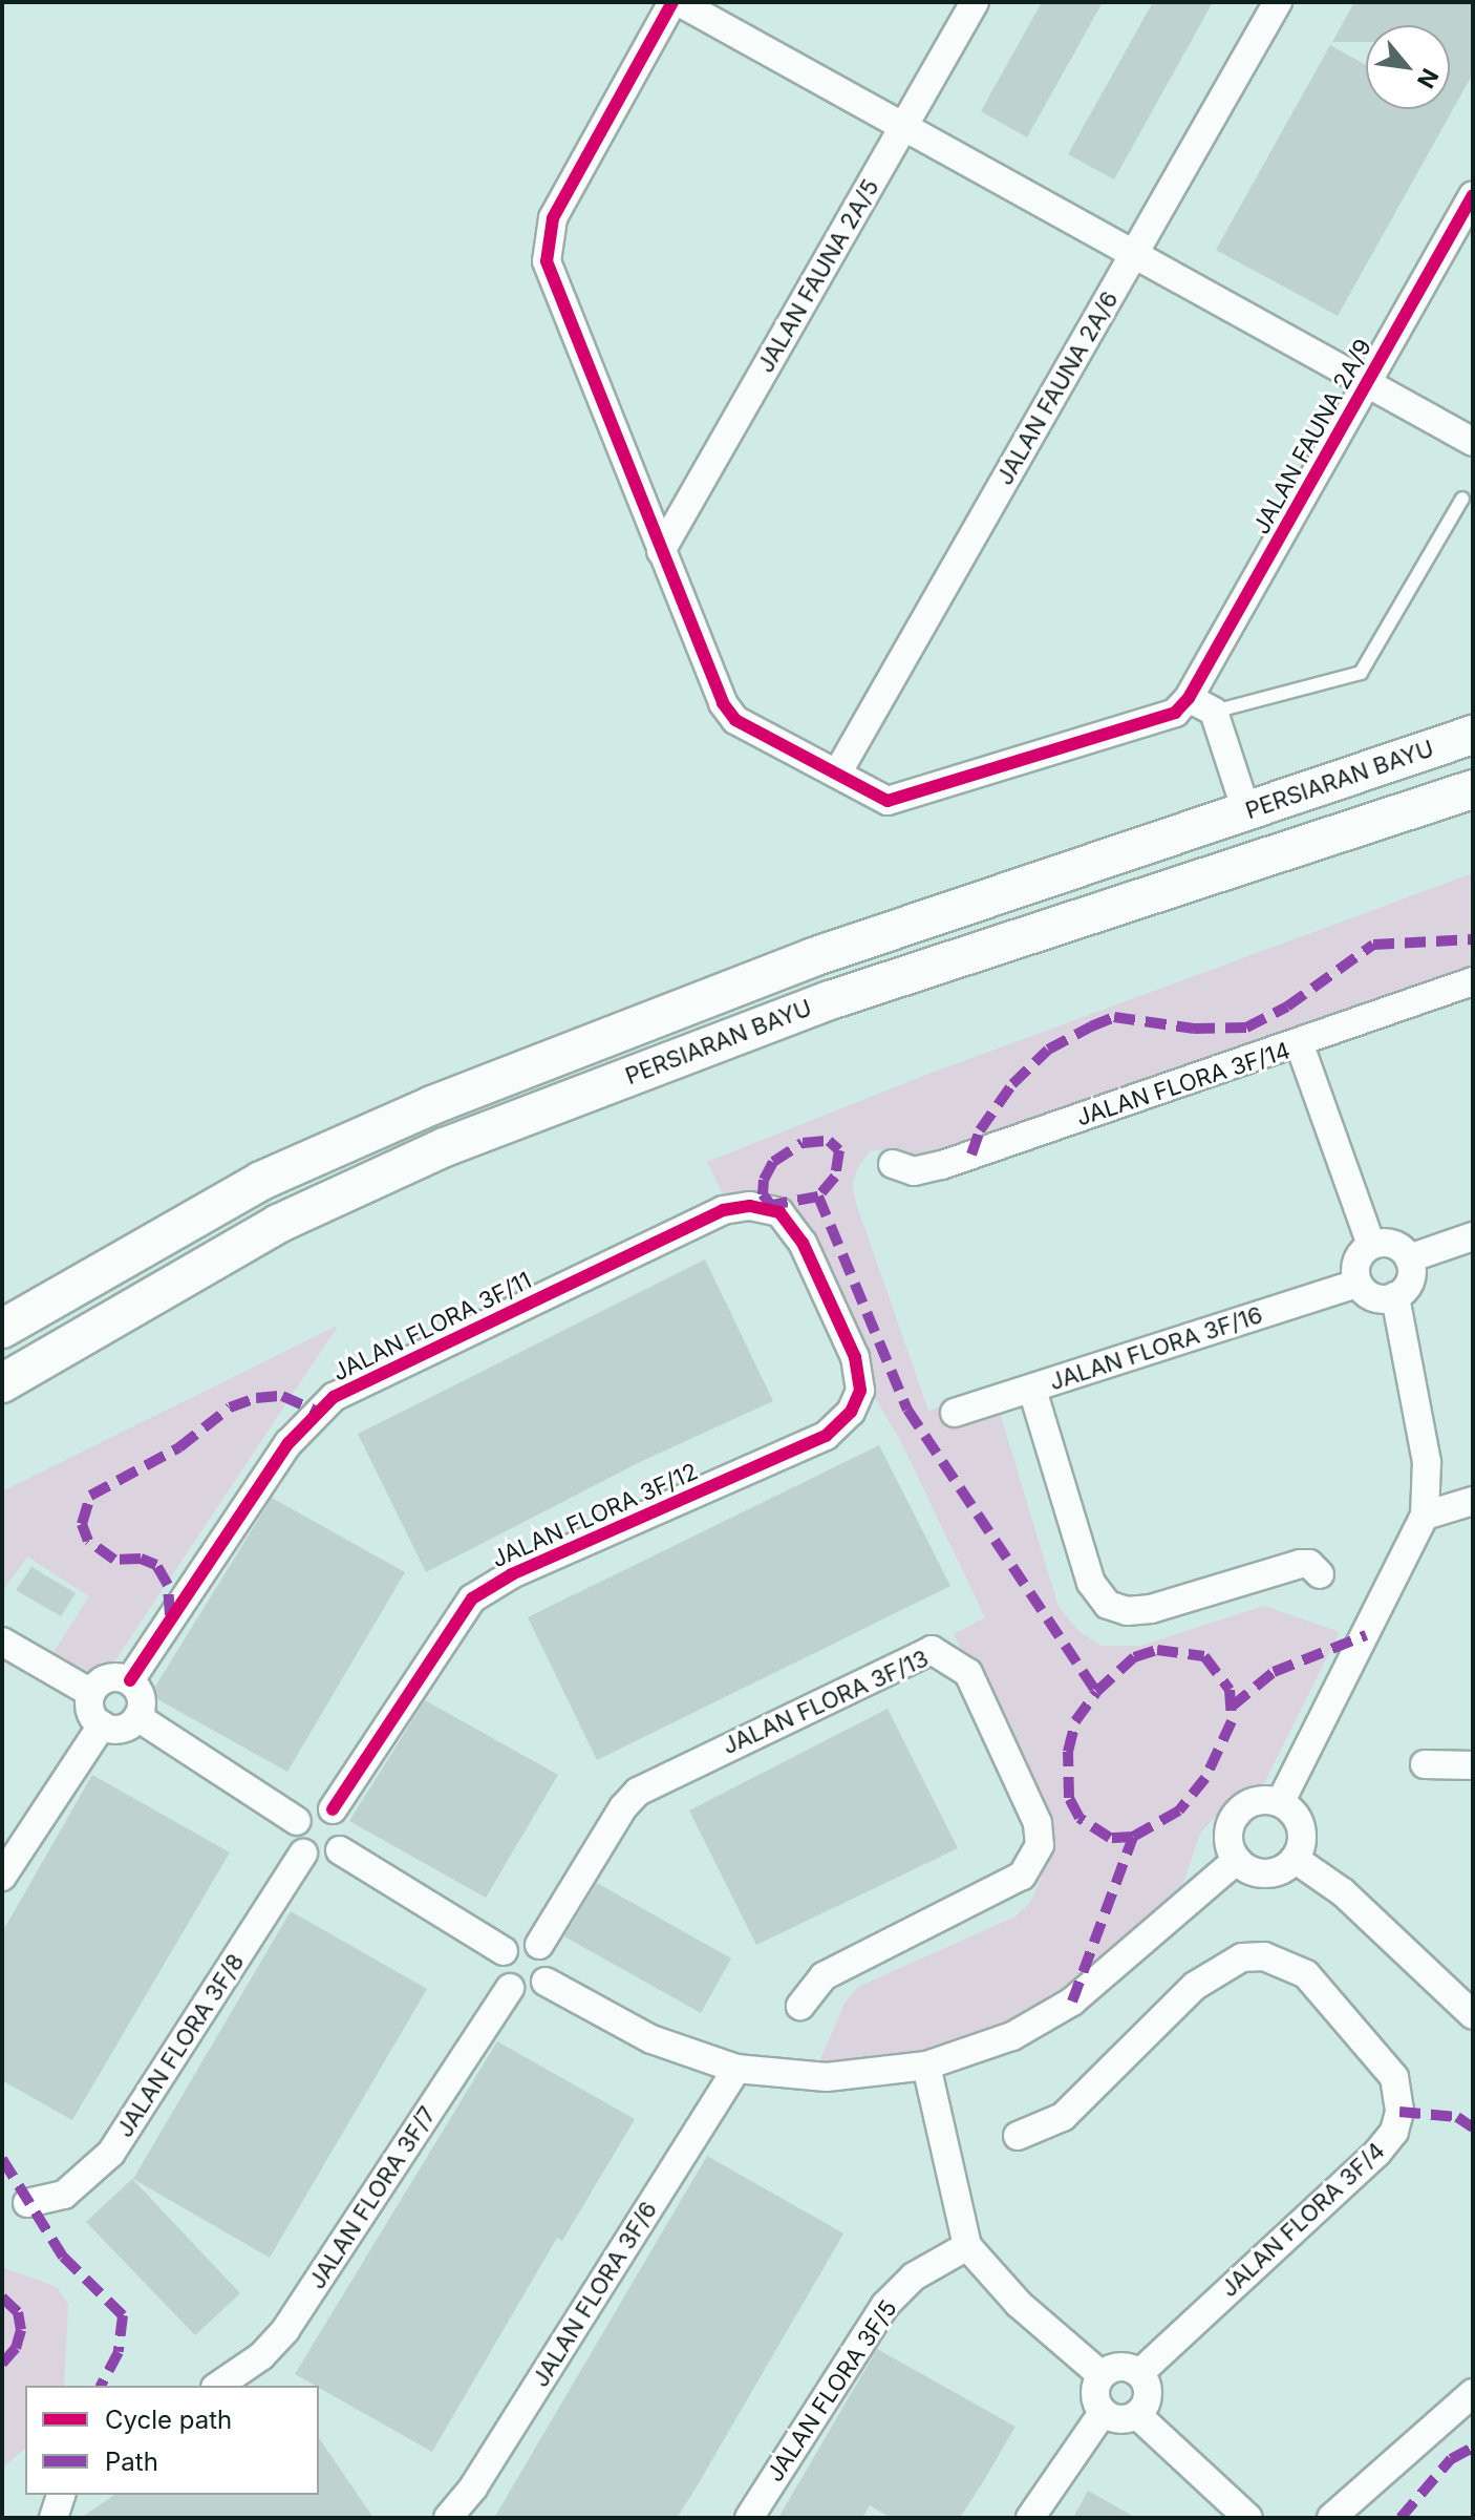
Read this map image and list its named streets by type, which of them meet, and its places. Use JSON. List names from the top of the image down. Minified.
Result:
{"streets":{"main road":["PERSIARAN BAYU"],"street":["JALAN FAUNA 2A/5","JALAN FAUNA 2A/6","JALAN FAUNA 2A/9","JALAN FLORA 3F/14","JALAN FLORA 3F/11","JALAN FLORA 3F/16","JALAN FLORA 3F/12","JALAN FLORA 3F/13","JALAN FLORA 3F/8","JALAN FLORA 3F/7","JALAN FLORA 3F/4","JALAN FLORA 3F/6","JALAN FLORA 3F/5"]},"crossings":[["JALAN FLORA 3F/11","JALAN FLORA 3F/12"],["JALAN FLORA 3F/12","JALAN FLORA 3F/8"],["JALAN FLORA 3F/13","JALAN FLORA 3F/7"]],"legend":["Cycle path","Path"],"north":"bottom right"}
